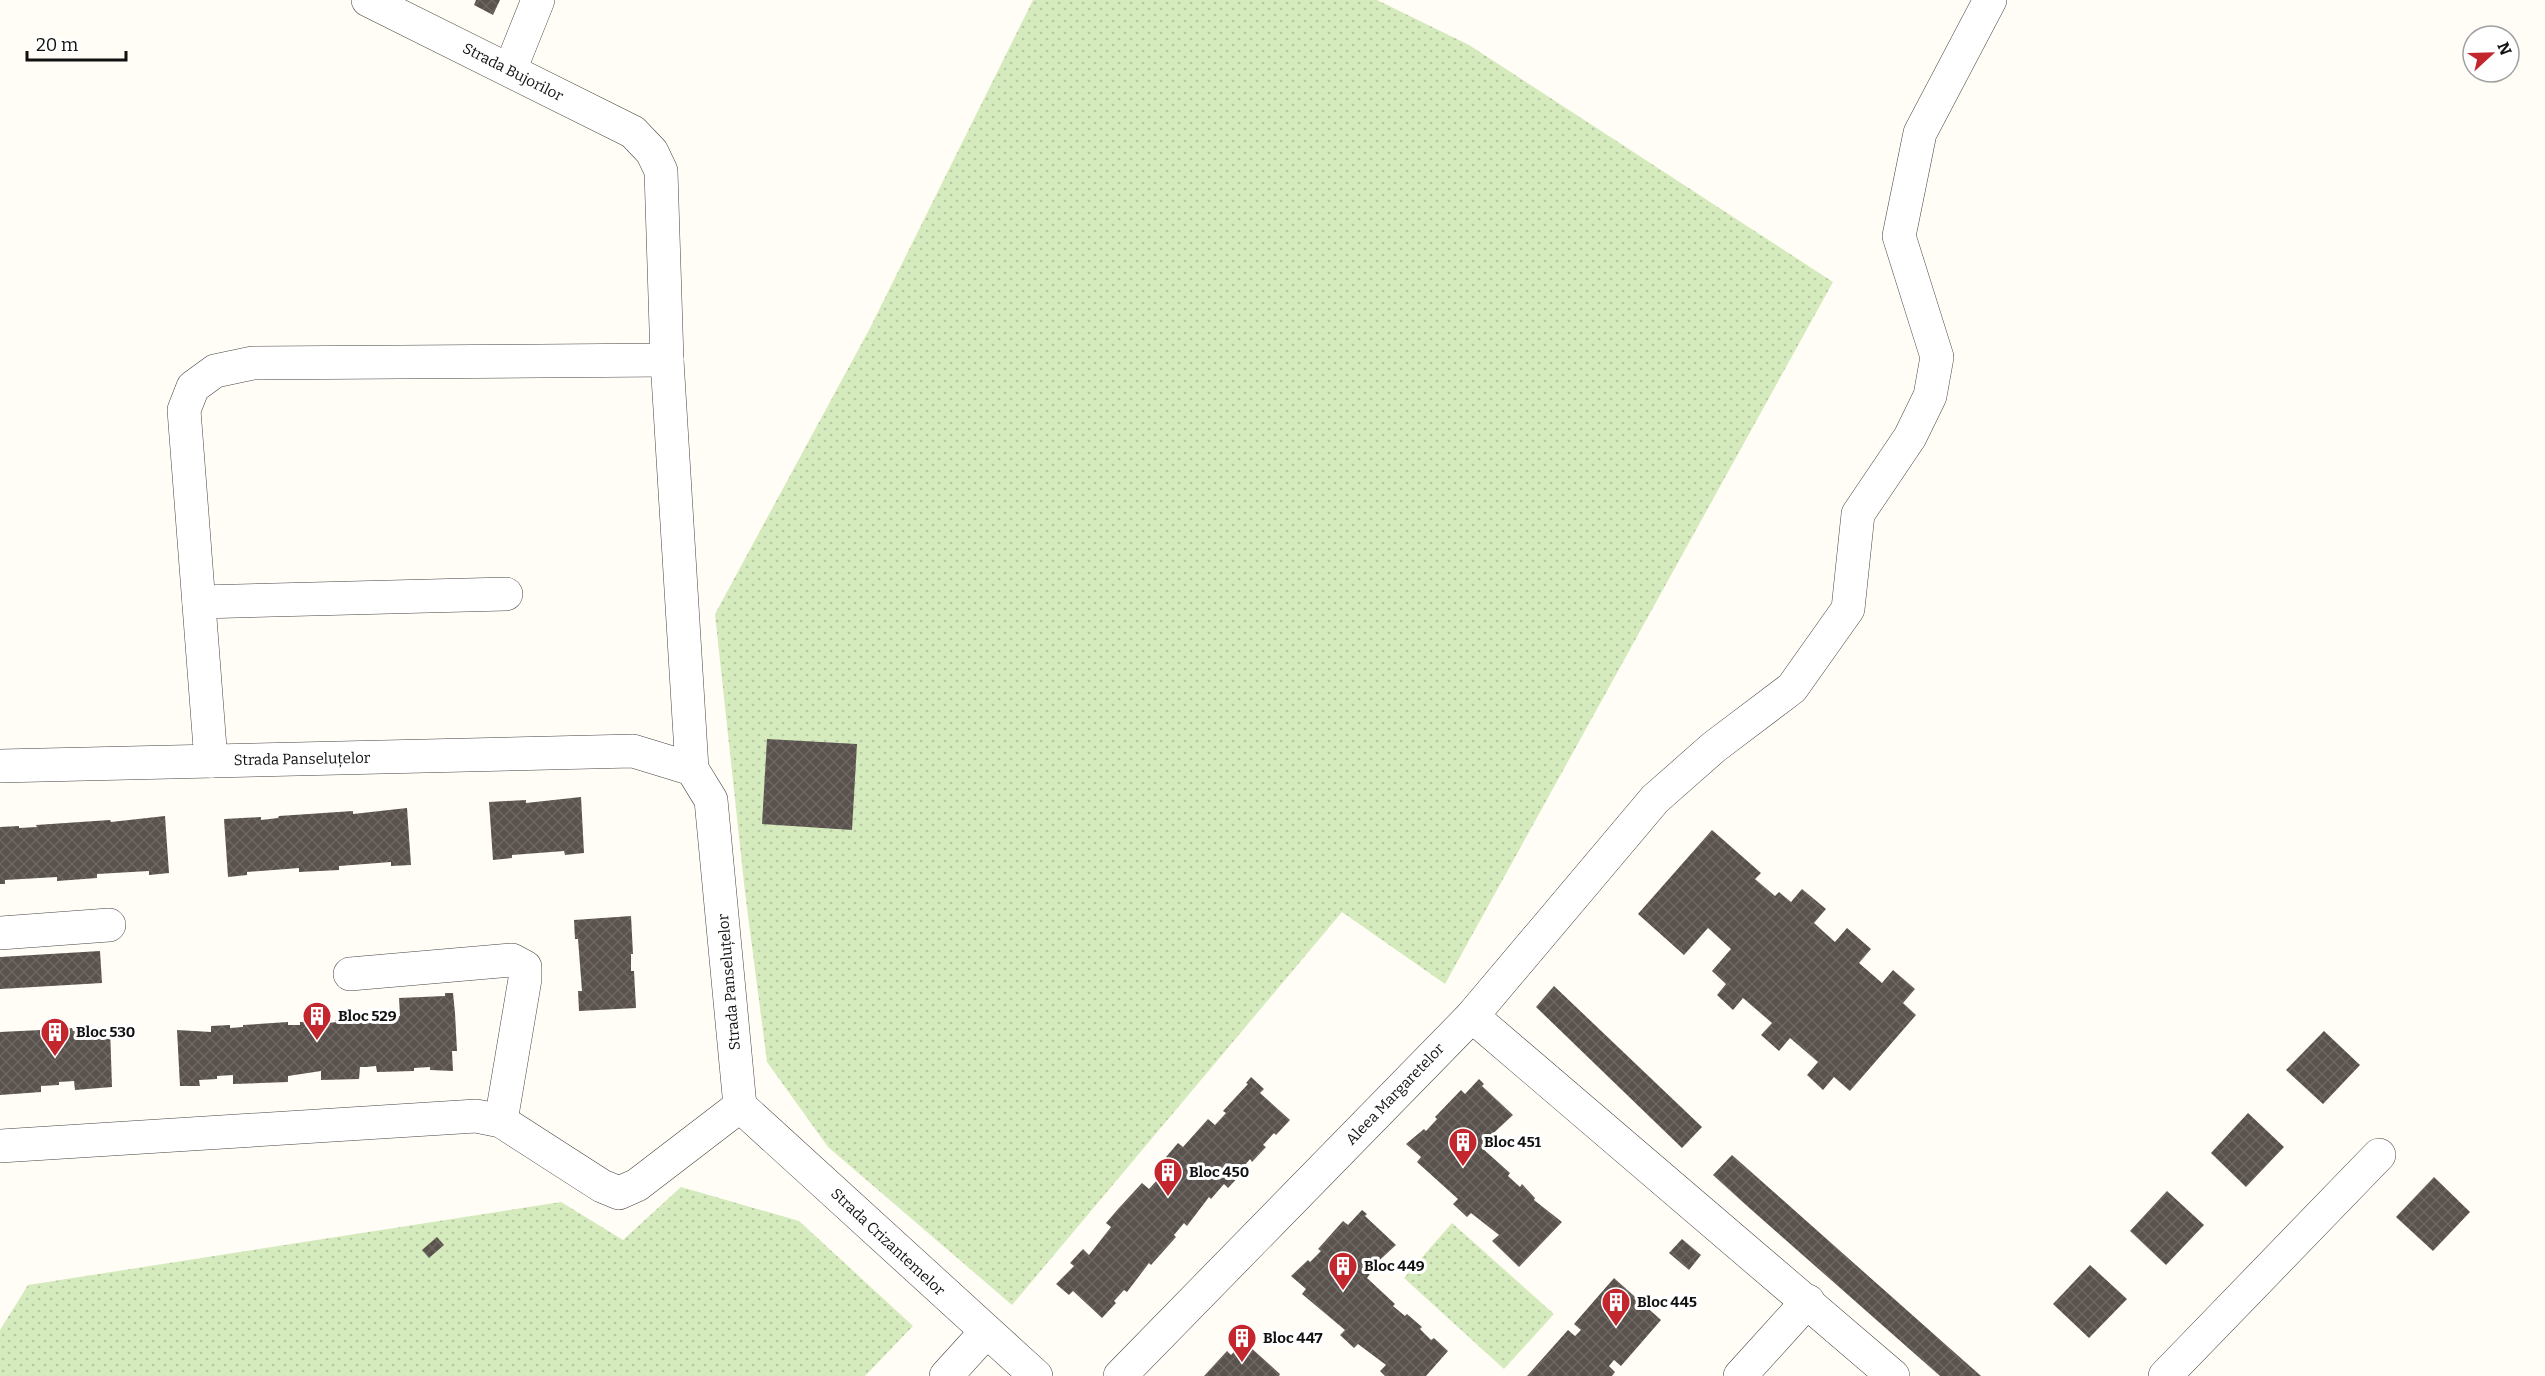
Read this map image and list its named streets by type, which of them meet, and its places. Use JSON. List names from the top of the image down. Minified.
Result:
{"streets":{"street":["Strada Bujorilor","Strada Panseluțelor","Aleea Margaretelor","Strada Crizantemelor"]},"crossings":[["Strada Panseluțelor","Strada Crizantemelor"]],"places":{"building":["Bloc 529","Bloc 530","Bloc 451","Bloc 450","Bloc 449","Bloc 445","Bloc 447"]},"scale_bar":"20 m","north":"right"}
